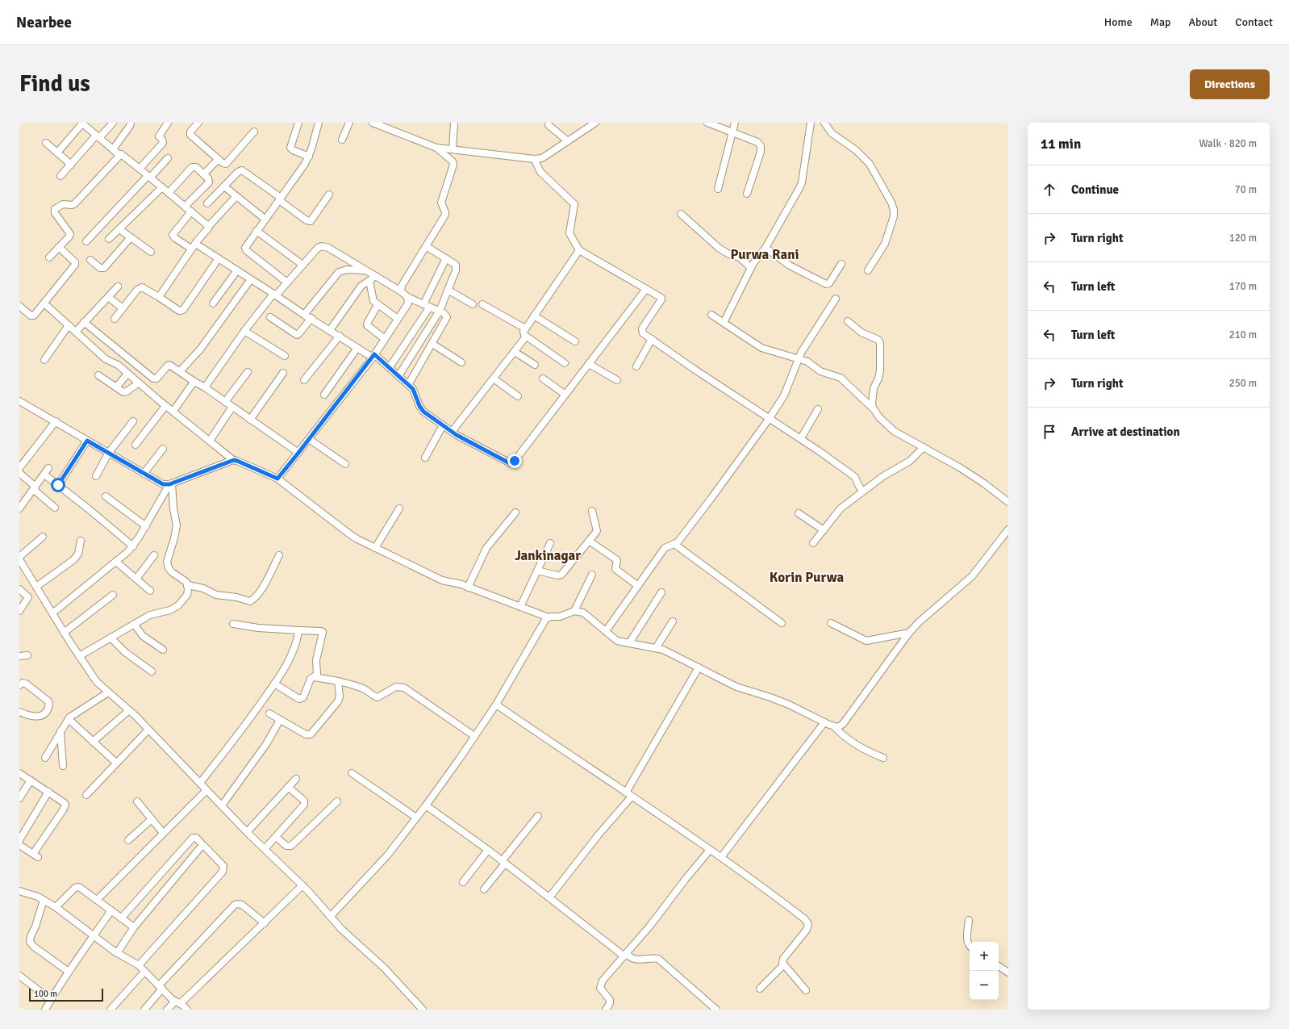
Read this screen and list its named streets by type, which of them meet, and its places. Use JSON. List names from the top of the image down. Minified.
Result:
{"districts":["Purwa Rani","Jankinagar","Korin Purwa"],"scale_bar":"100 m","page":{"header":"Nearbee","nav":["Home","Map","About","Contact"],"buttons":"Directions","title":"Find us","heading":["11 min","Walk · 820 m"],"list":[["Continue","70 m"],["Turn right","120 m"],["Turn left","170 m"],["Turn left","210 m"],["Turn right","250 m"],"Arrive at destination"],"map_buttons":["+","−"],"scale":"100 m"}}
